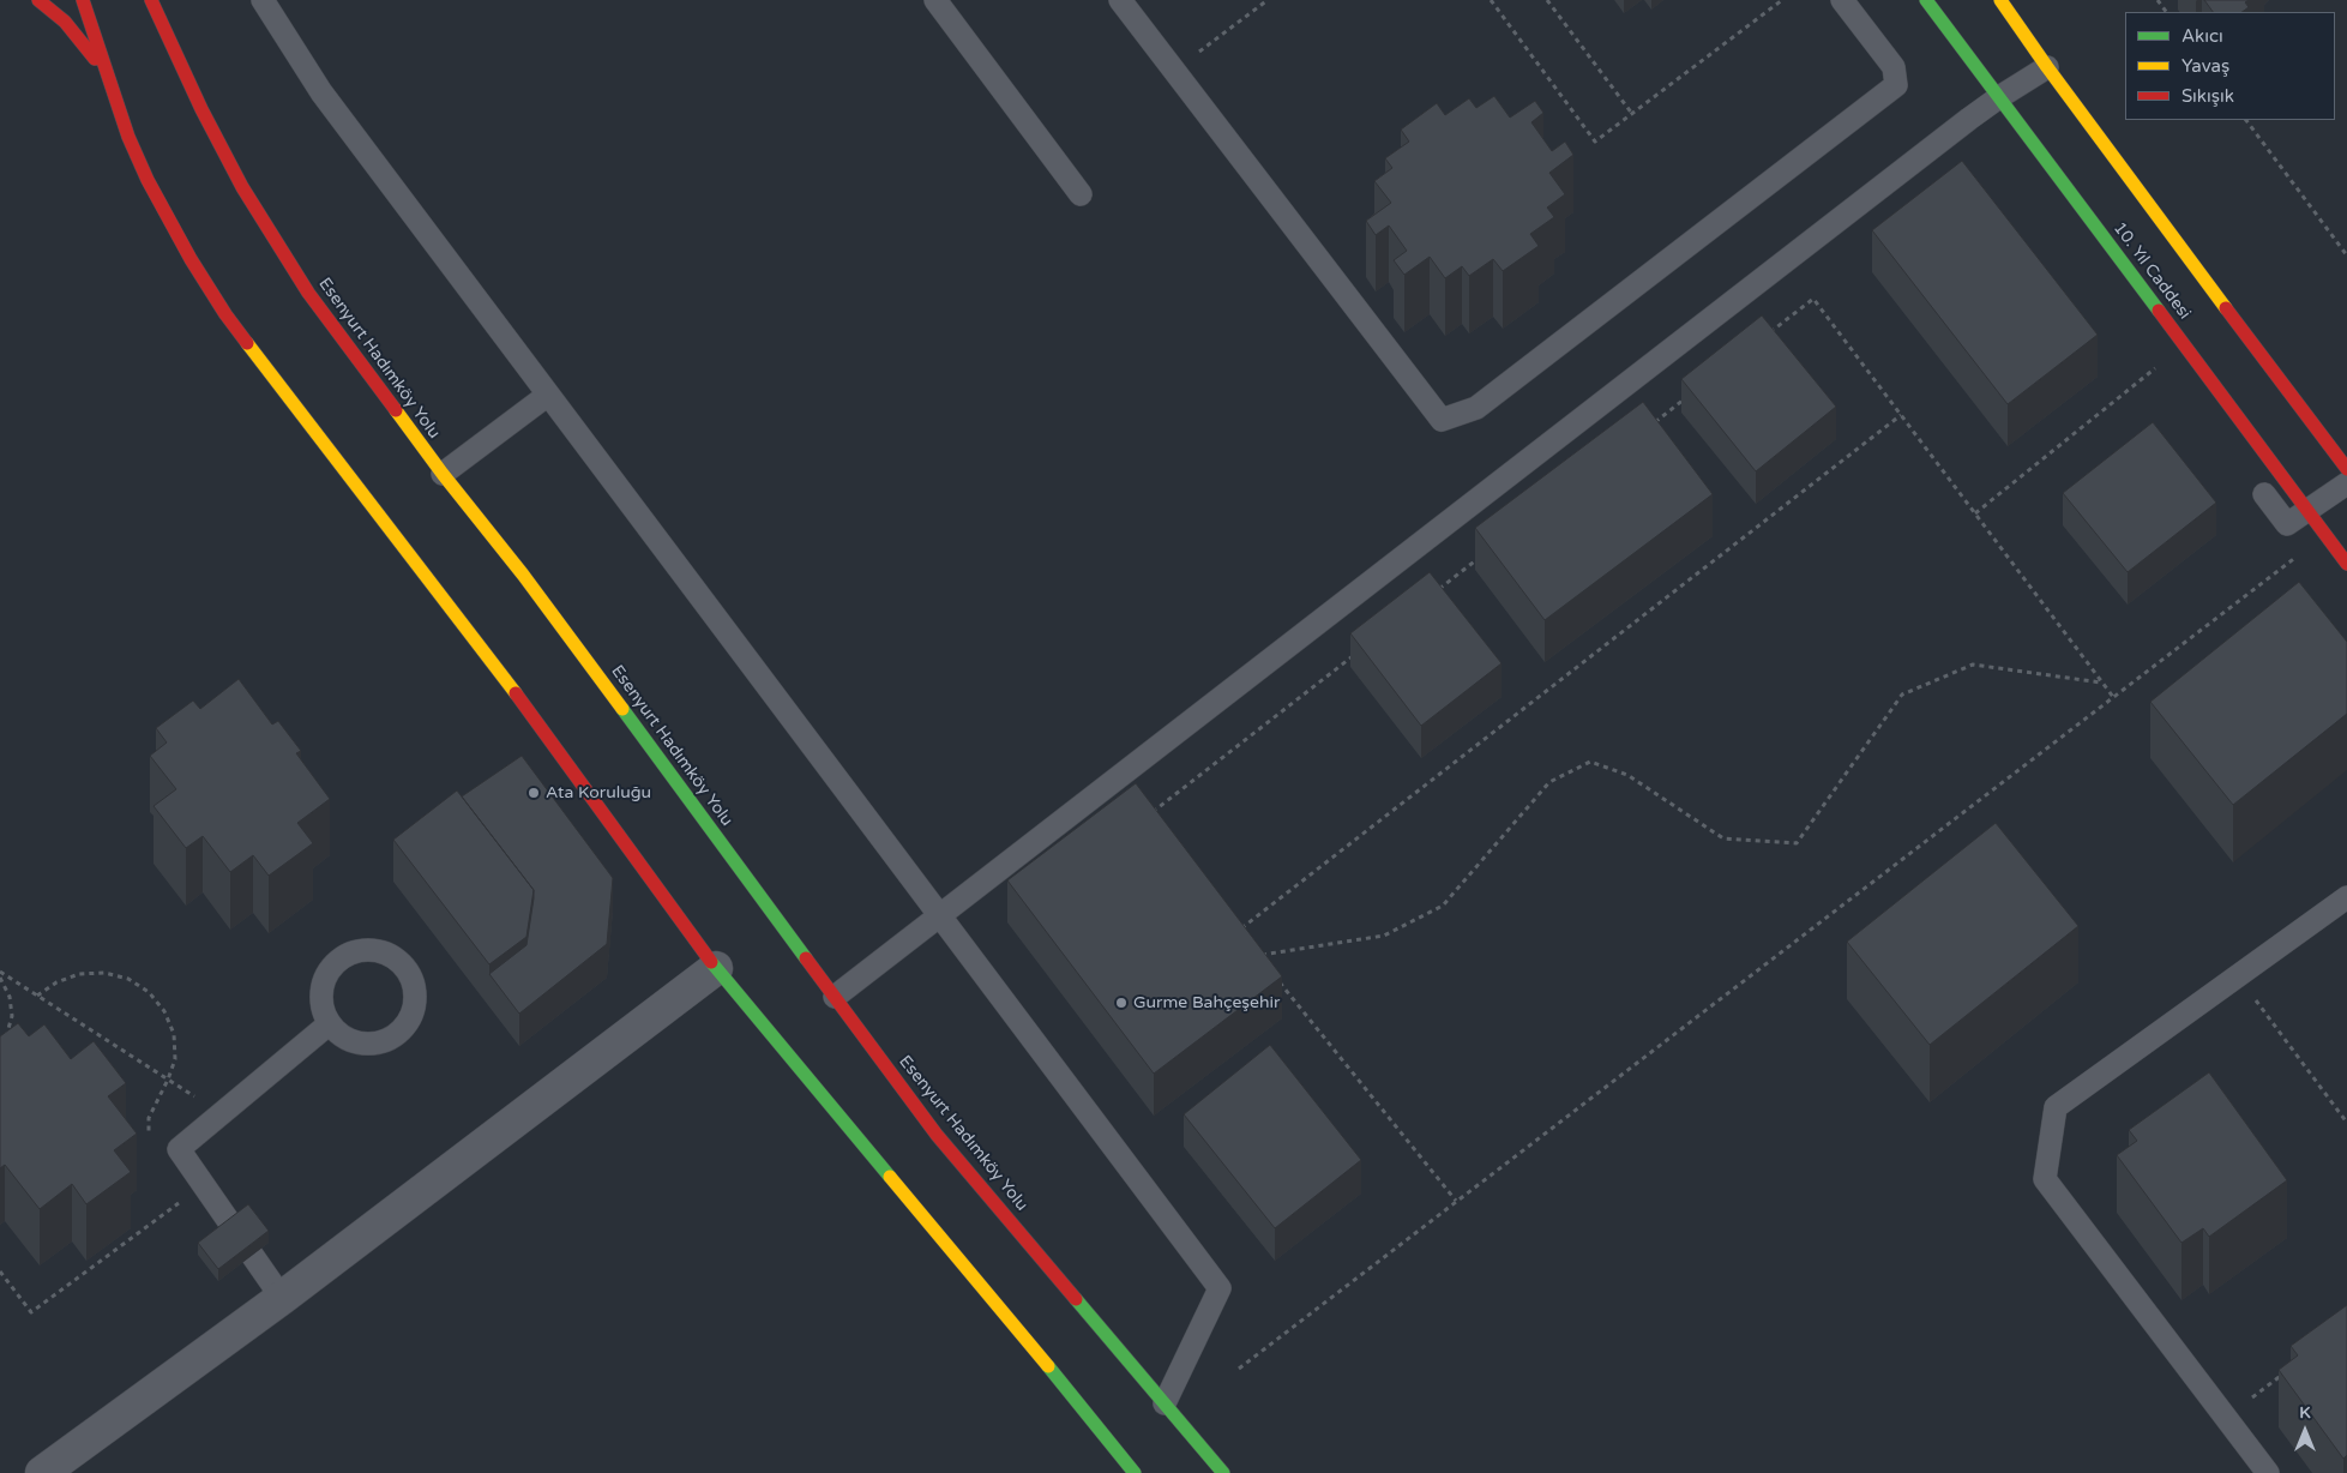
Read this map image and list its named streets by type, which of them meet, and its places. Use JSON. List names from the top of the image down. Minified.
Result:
{"streets":{"main road":["10. Yıl Caddesi","Esenyurt Hadımköy Yolu"]},"places":["Ata Koruluğu","Gurme Bahçeşehir"],"legend":["Akıcı","Yavaş","Sıkışık"],"north":"top"}
